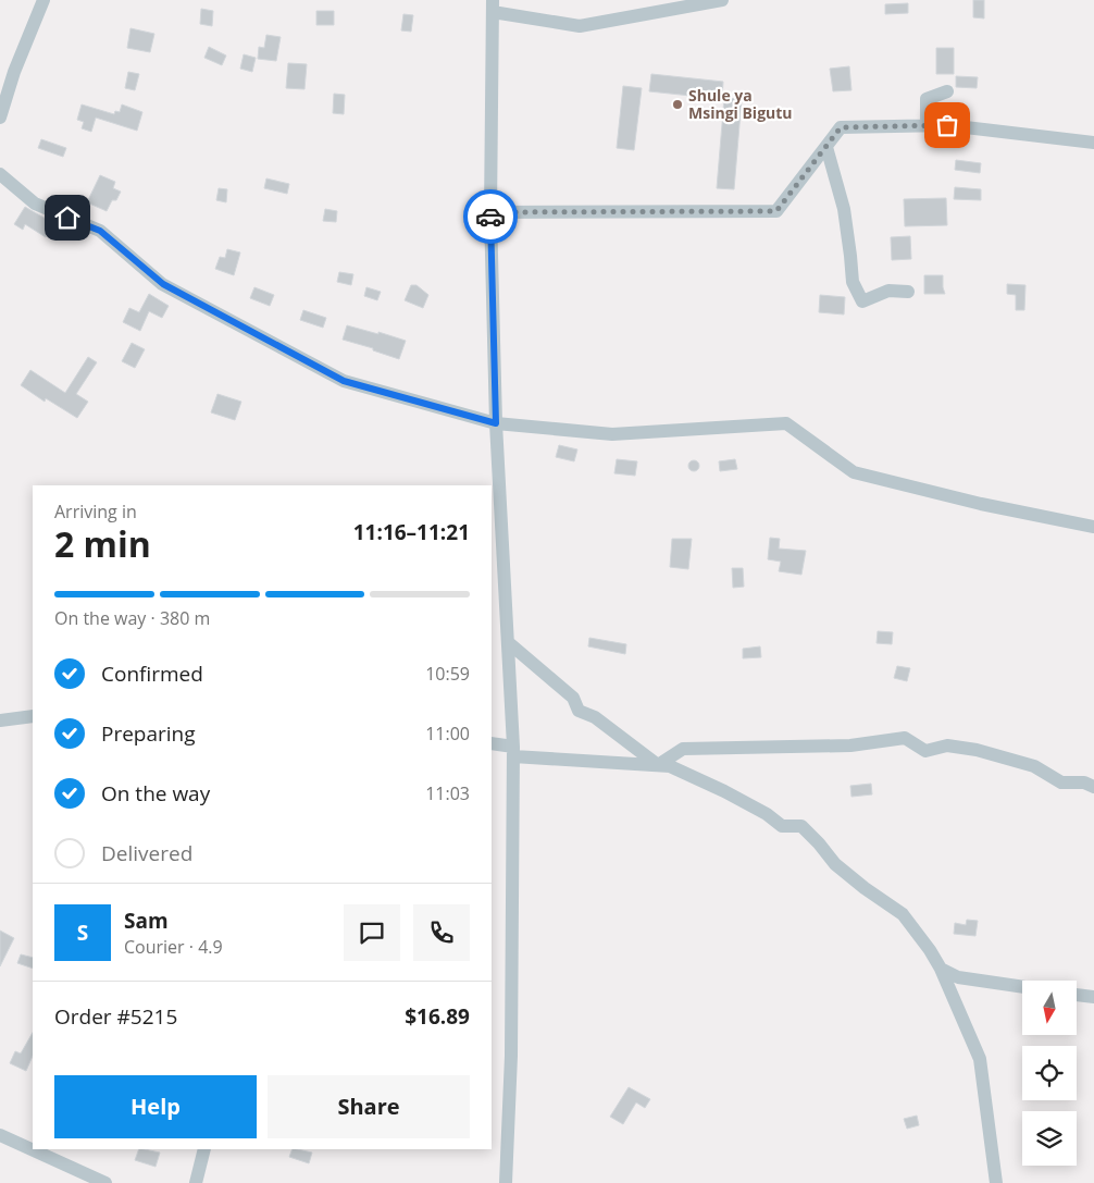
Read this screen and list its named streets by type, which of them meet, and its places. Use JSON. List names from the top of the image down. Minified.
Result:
{"places":["Shule ya Msingi Bigutu"],"north":"bottom","page":{"heading":["2 min","Arriving in","11:16–11:21"],"panel":["Sam","Courier · 4.9","Order #5215","$16.89"],"bar":"On the way · 380 m","list":[["Confirmed","10:59"],["Preparing","11:00"],["On the way","11:03"],"Delivered"],"round":"S","buttons":["Help","Share"]}}
